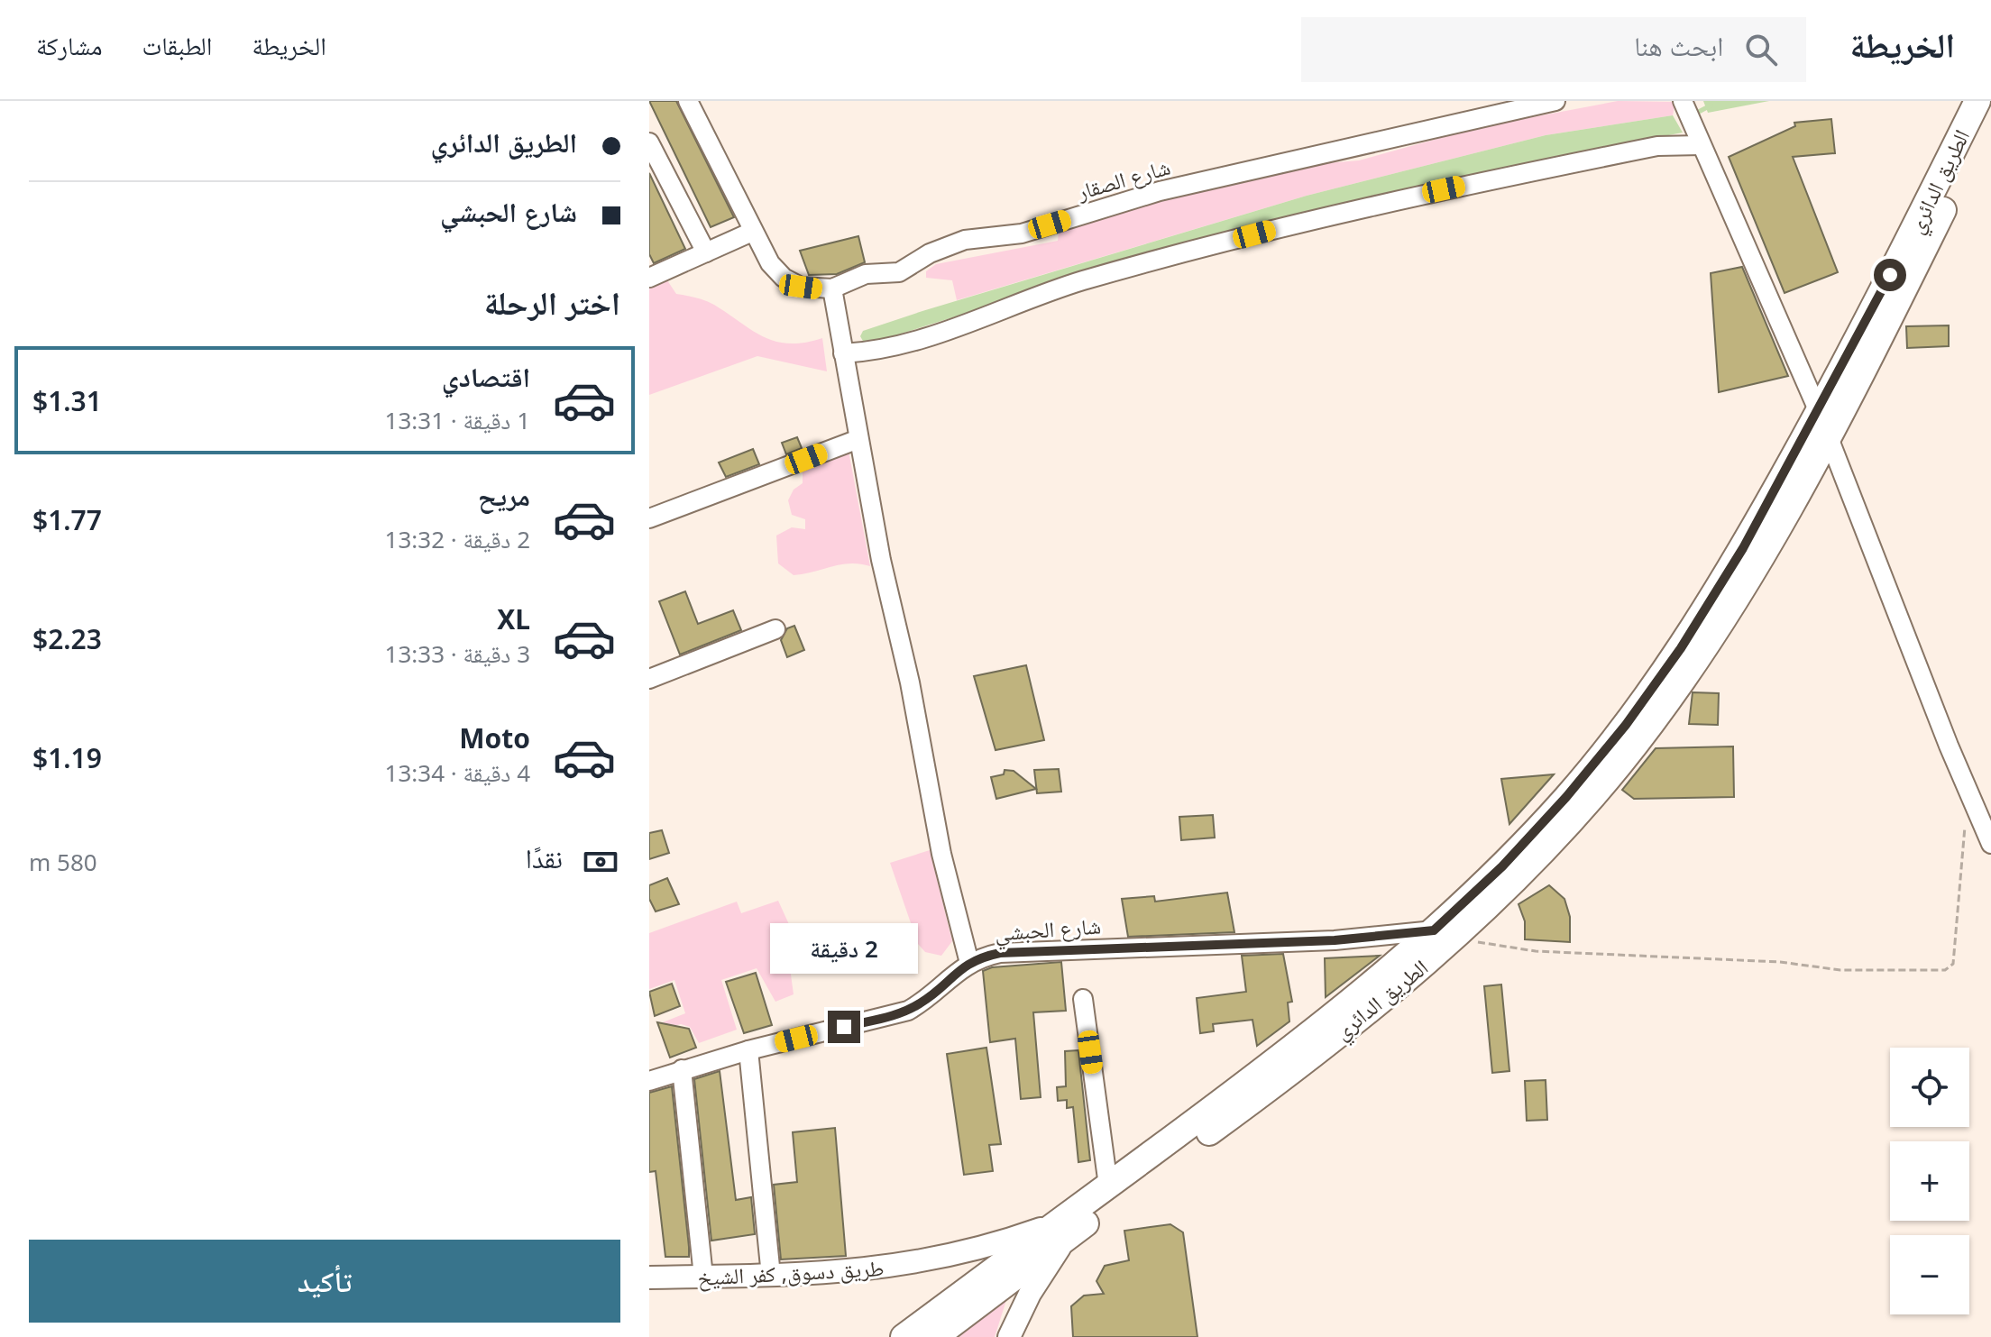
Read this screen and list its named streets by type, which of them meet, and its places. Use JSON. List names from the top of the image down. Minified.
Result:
{"streets":{"highway":["الطريق الدائري"],"main road":["طريق دسوق, كفر الشيخ"],"street":["شارع الصقار","شارع الحبشي"]},"crossings":[["الطريق الدائري","شارع الحبشي"],["الطريق الدائري","طريق دسوق, كفر الشيخ"]],"page":{"header":"الخريطة","search":"ابحث هنا","nav":["الخريطة","الطبقات","مشاركة"],"banner":["الطريق الدائري","شارع الحبشي"],"heading":"اختر الرحلة","list":[{"name":"اقتصادي","note":"1 دقيقة · 13:31","value":"$1.31"},{"name":"مريح","note":"2 دقيقة · 13:32","value":"$1.77"},{"name":"XL","note":"3 دقيقة · 13:33","value":"$2.23"},{"name":"Moto","note":"4 دقيقة · 13:34","value":"$1.19"}],"pay":["نقدًا","580 m"],"bubble":"2 دقيقة","map_buttons":["+","−"],"buttons":"تأكيد"}}
